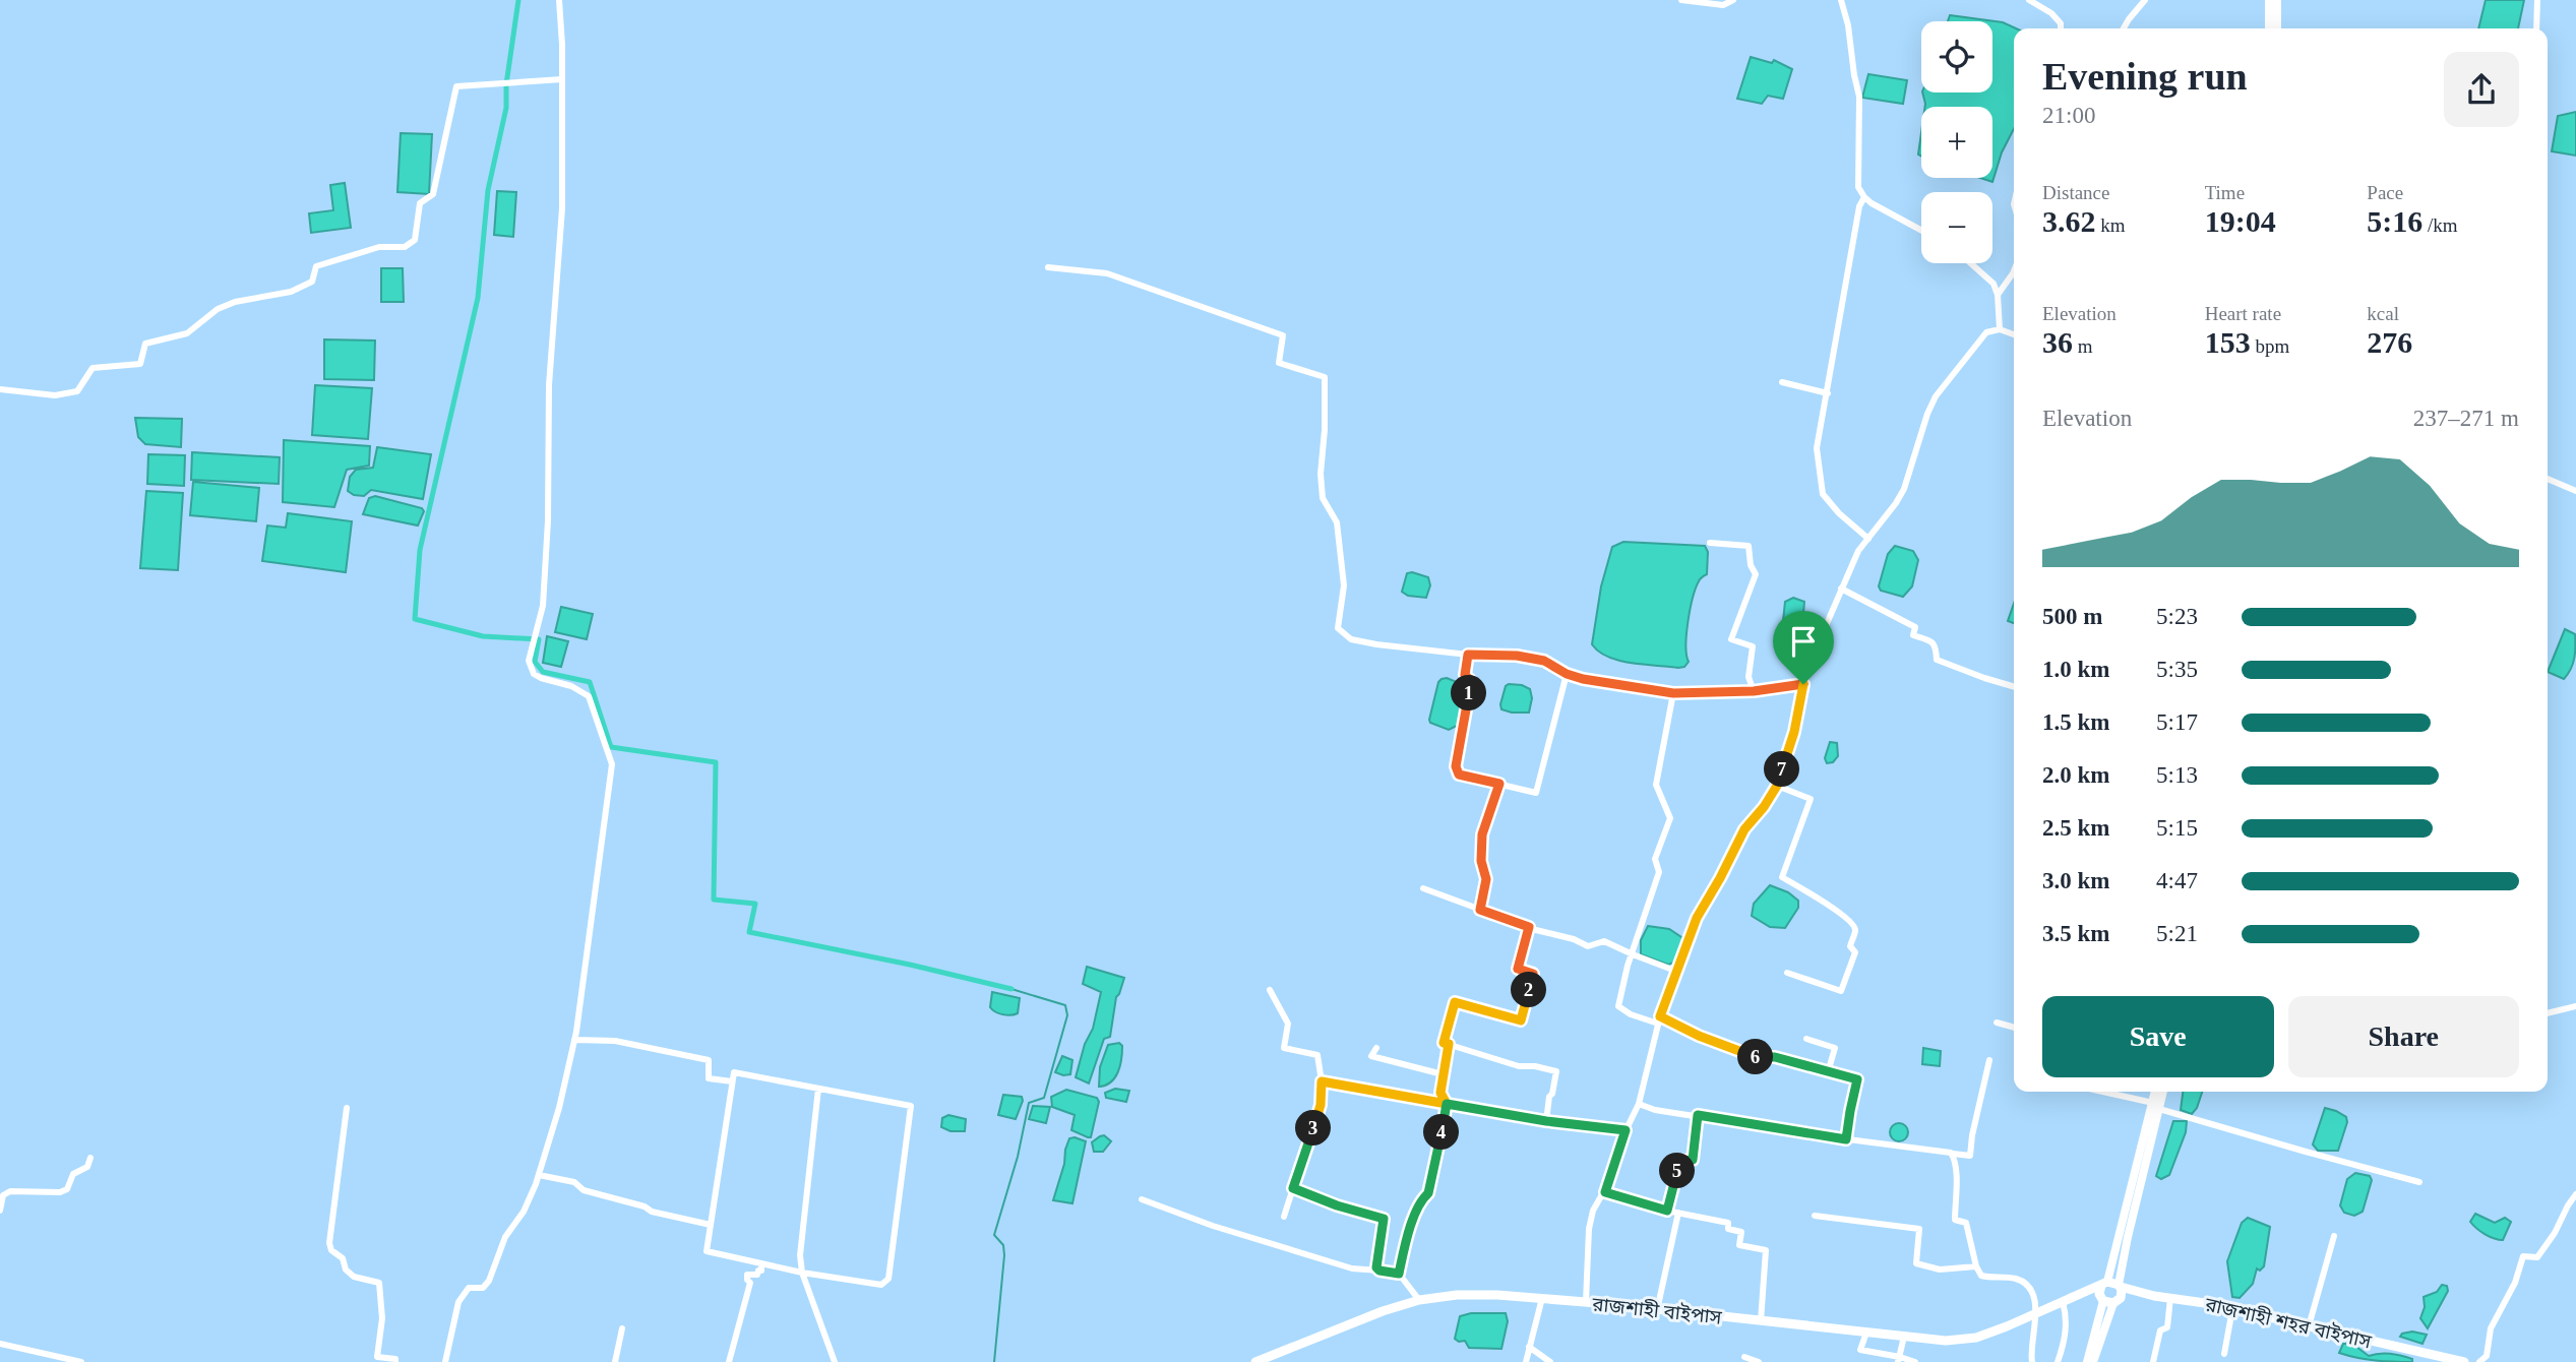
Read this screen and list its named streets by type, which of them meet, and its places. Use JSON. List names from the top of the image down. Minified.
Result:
{"streets":{"highway":["রাজশাহী বাইপাস","রাজশাহী শহর বাইপাস"]},"page":{"map_buttons":["+","−"],"heading":["Evening run","21:00"],"stats":[["Distance","3.62 km"],["Time","19:04"],["Pace","5:16 /km"],["Elevation","36 m"],["Heart rate","153 bpm"],["kcal","276"]],"chart":["Elevation","237–271 m"],"list":[{"name":"500 m","note":"5:23"},{"name":"1.0 km","note":"5:35"},{"name":"1.5 km","note":"5:17"},{"name":"2.0 km","note":"5:13"},{"name":"2.5 km","note":"5:15"},{"name":"3.0 km","note":"4:47"},{"name":"3.5 km","note":"5:21"}],"pins":["1","7","2","6","3","4","5"],"buttons":["Save","Share"]}}
